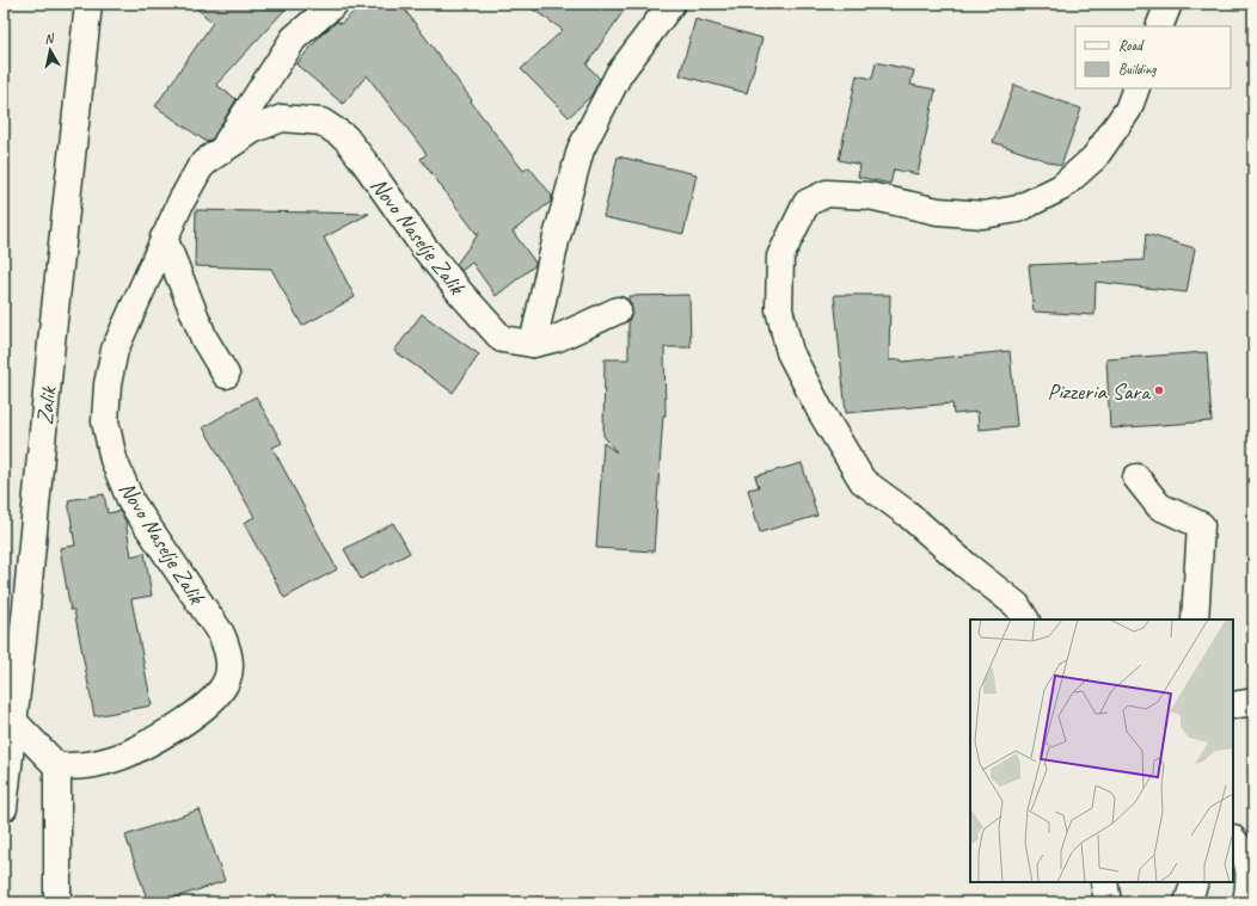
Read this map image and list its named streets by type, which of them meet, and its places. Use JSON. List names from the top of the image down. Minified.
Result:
{"streets":{"street":["Novo Naselje Zalik","Zalik"]},"places":["Pizzeria Sara"],"legend":["Road","Building"],"north":"top"}
